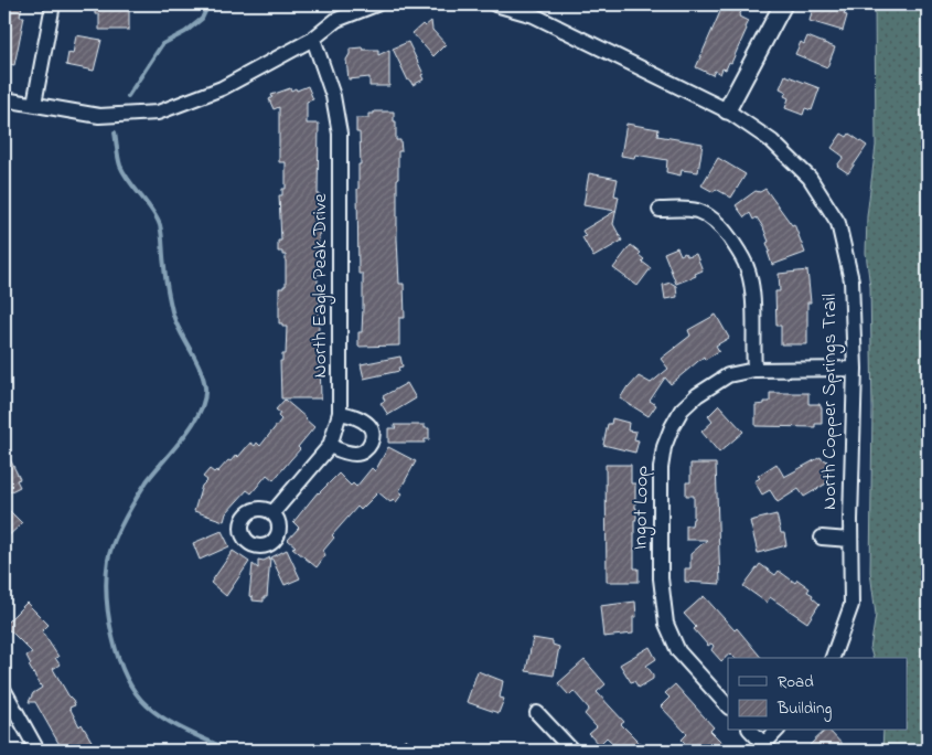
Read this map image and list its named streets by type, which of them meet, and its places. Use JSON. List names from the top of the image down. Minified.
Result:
{"streets":{"street":["North Eagle Peak Drive","North Copper Springs Trail","Ingot Loop"]},"crossings":[["North Copper Springs Trail","Ingot Loop"]],"legend":["Road","Building"]}
